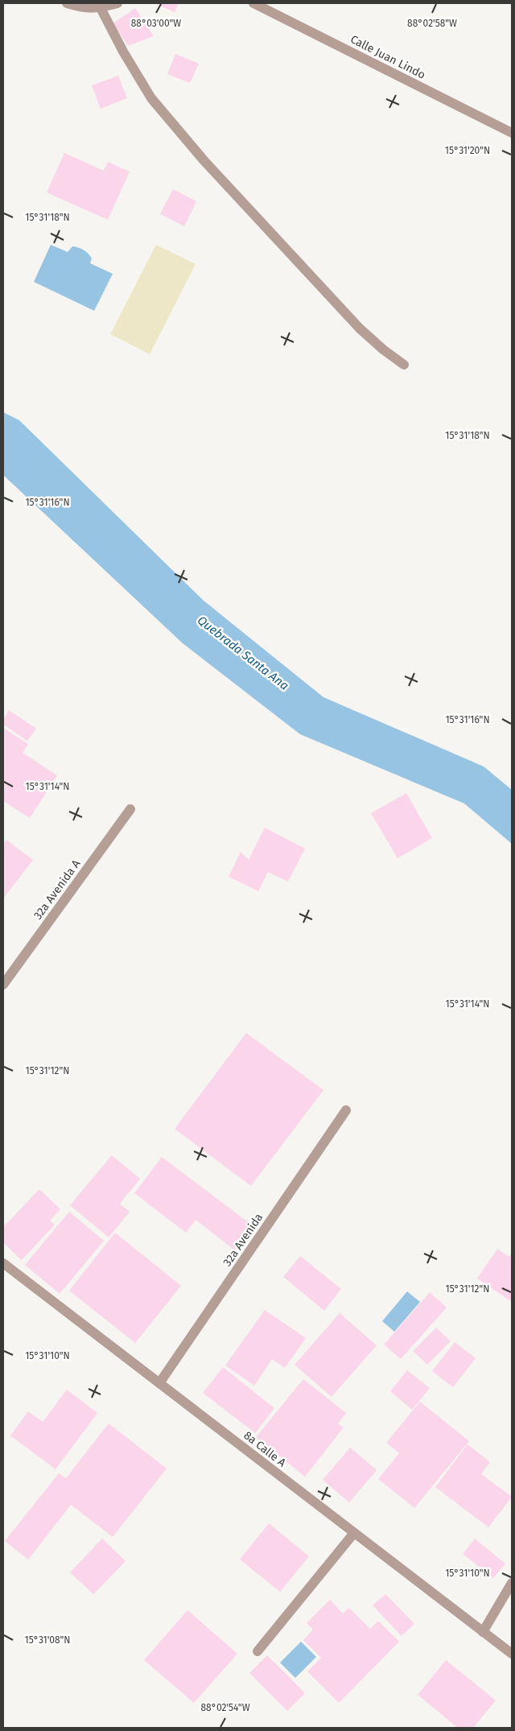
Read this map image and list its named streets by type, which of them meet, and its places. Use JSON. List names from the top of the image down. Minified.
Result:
{"streets":{"street":["Calle Juan Lindo","32a Avenida A","32a Avenida","8a Calle A"]},"crossings":[["32a Avenida","8a Calle A"]],"water":["Quebrada Santa Ana"],"coordinates":["88°03'00\"W","88°02'58\"W","15°31'20\"N","15°31'18\"N","15°31'16\"N","15°31'14\"N","15°31'12\"N","15°31'10\"N","15°31'08\"N","88°02'54\"W"]}
